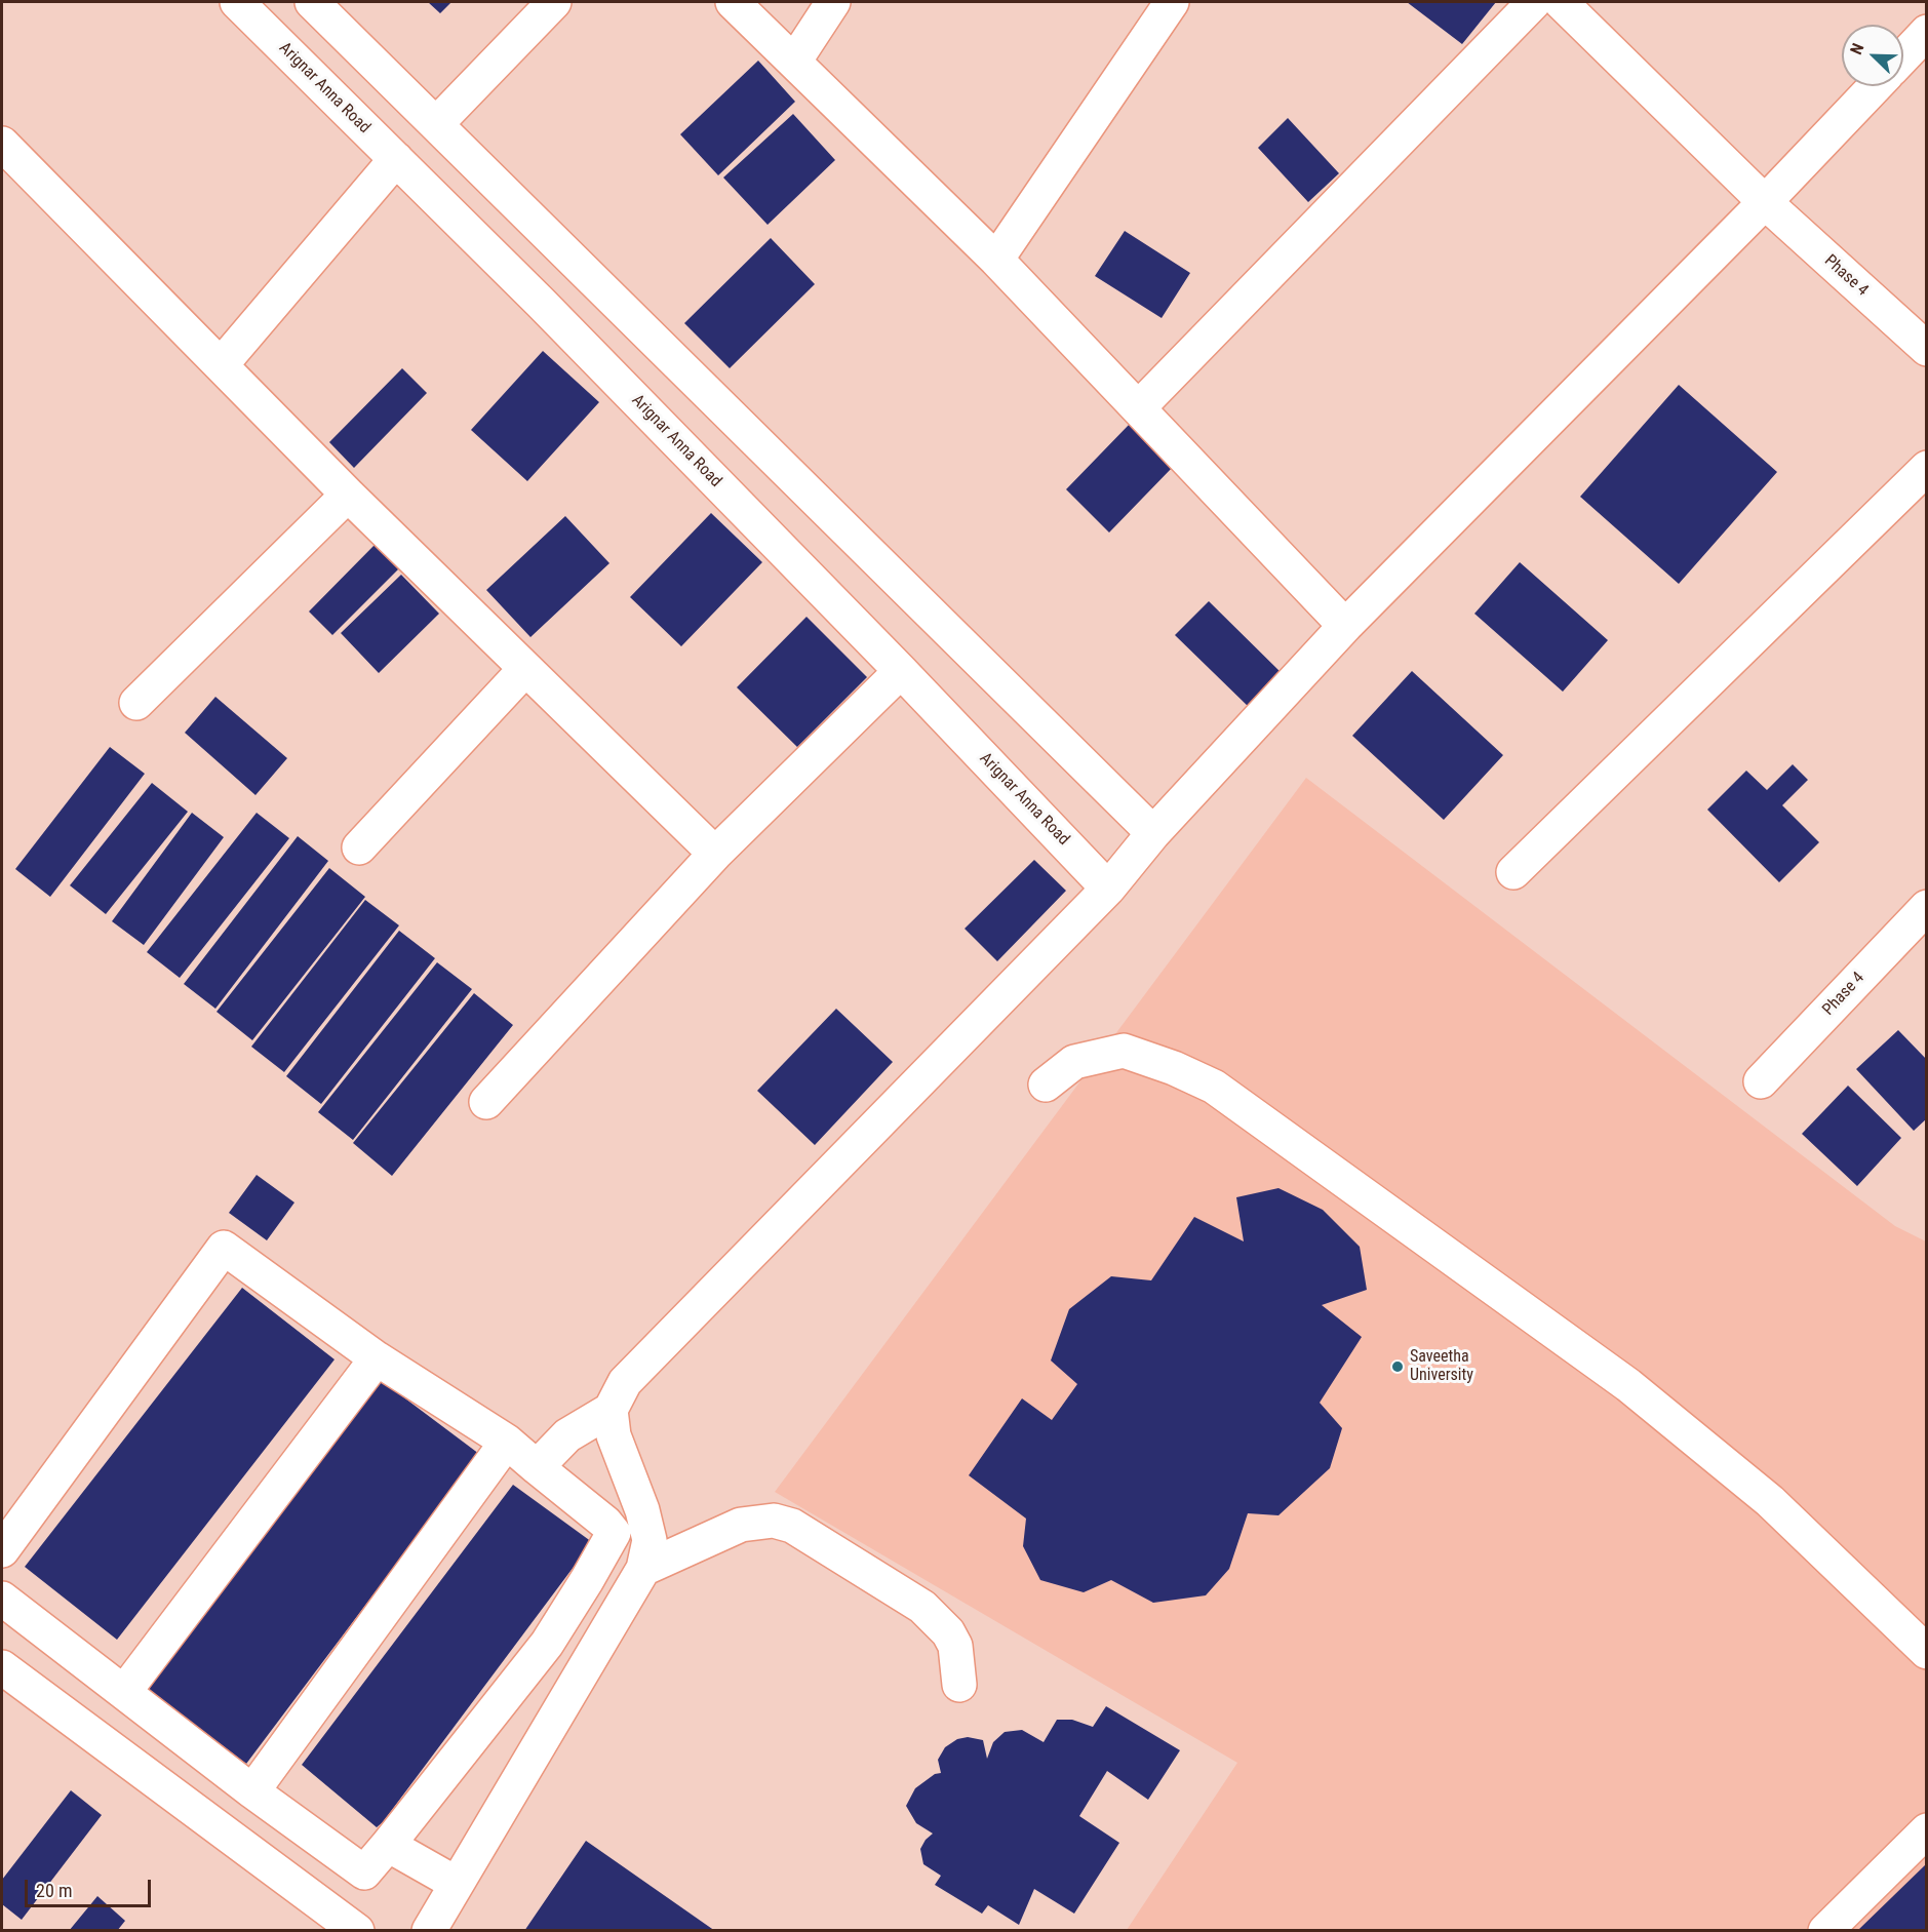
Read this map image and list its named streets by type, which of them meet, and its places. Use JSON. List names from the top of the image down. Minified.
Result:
{"streets":{"street":["Arignar Anna Road","Phase 4"]},"places":["Saveetha University"],"scale_bar":"20 m","north":"top left"}
